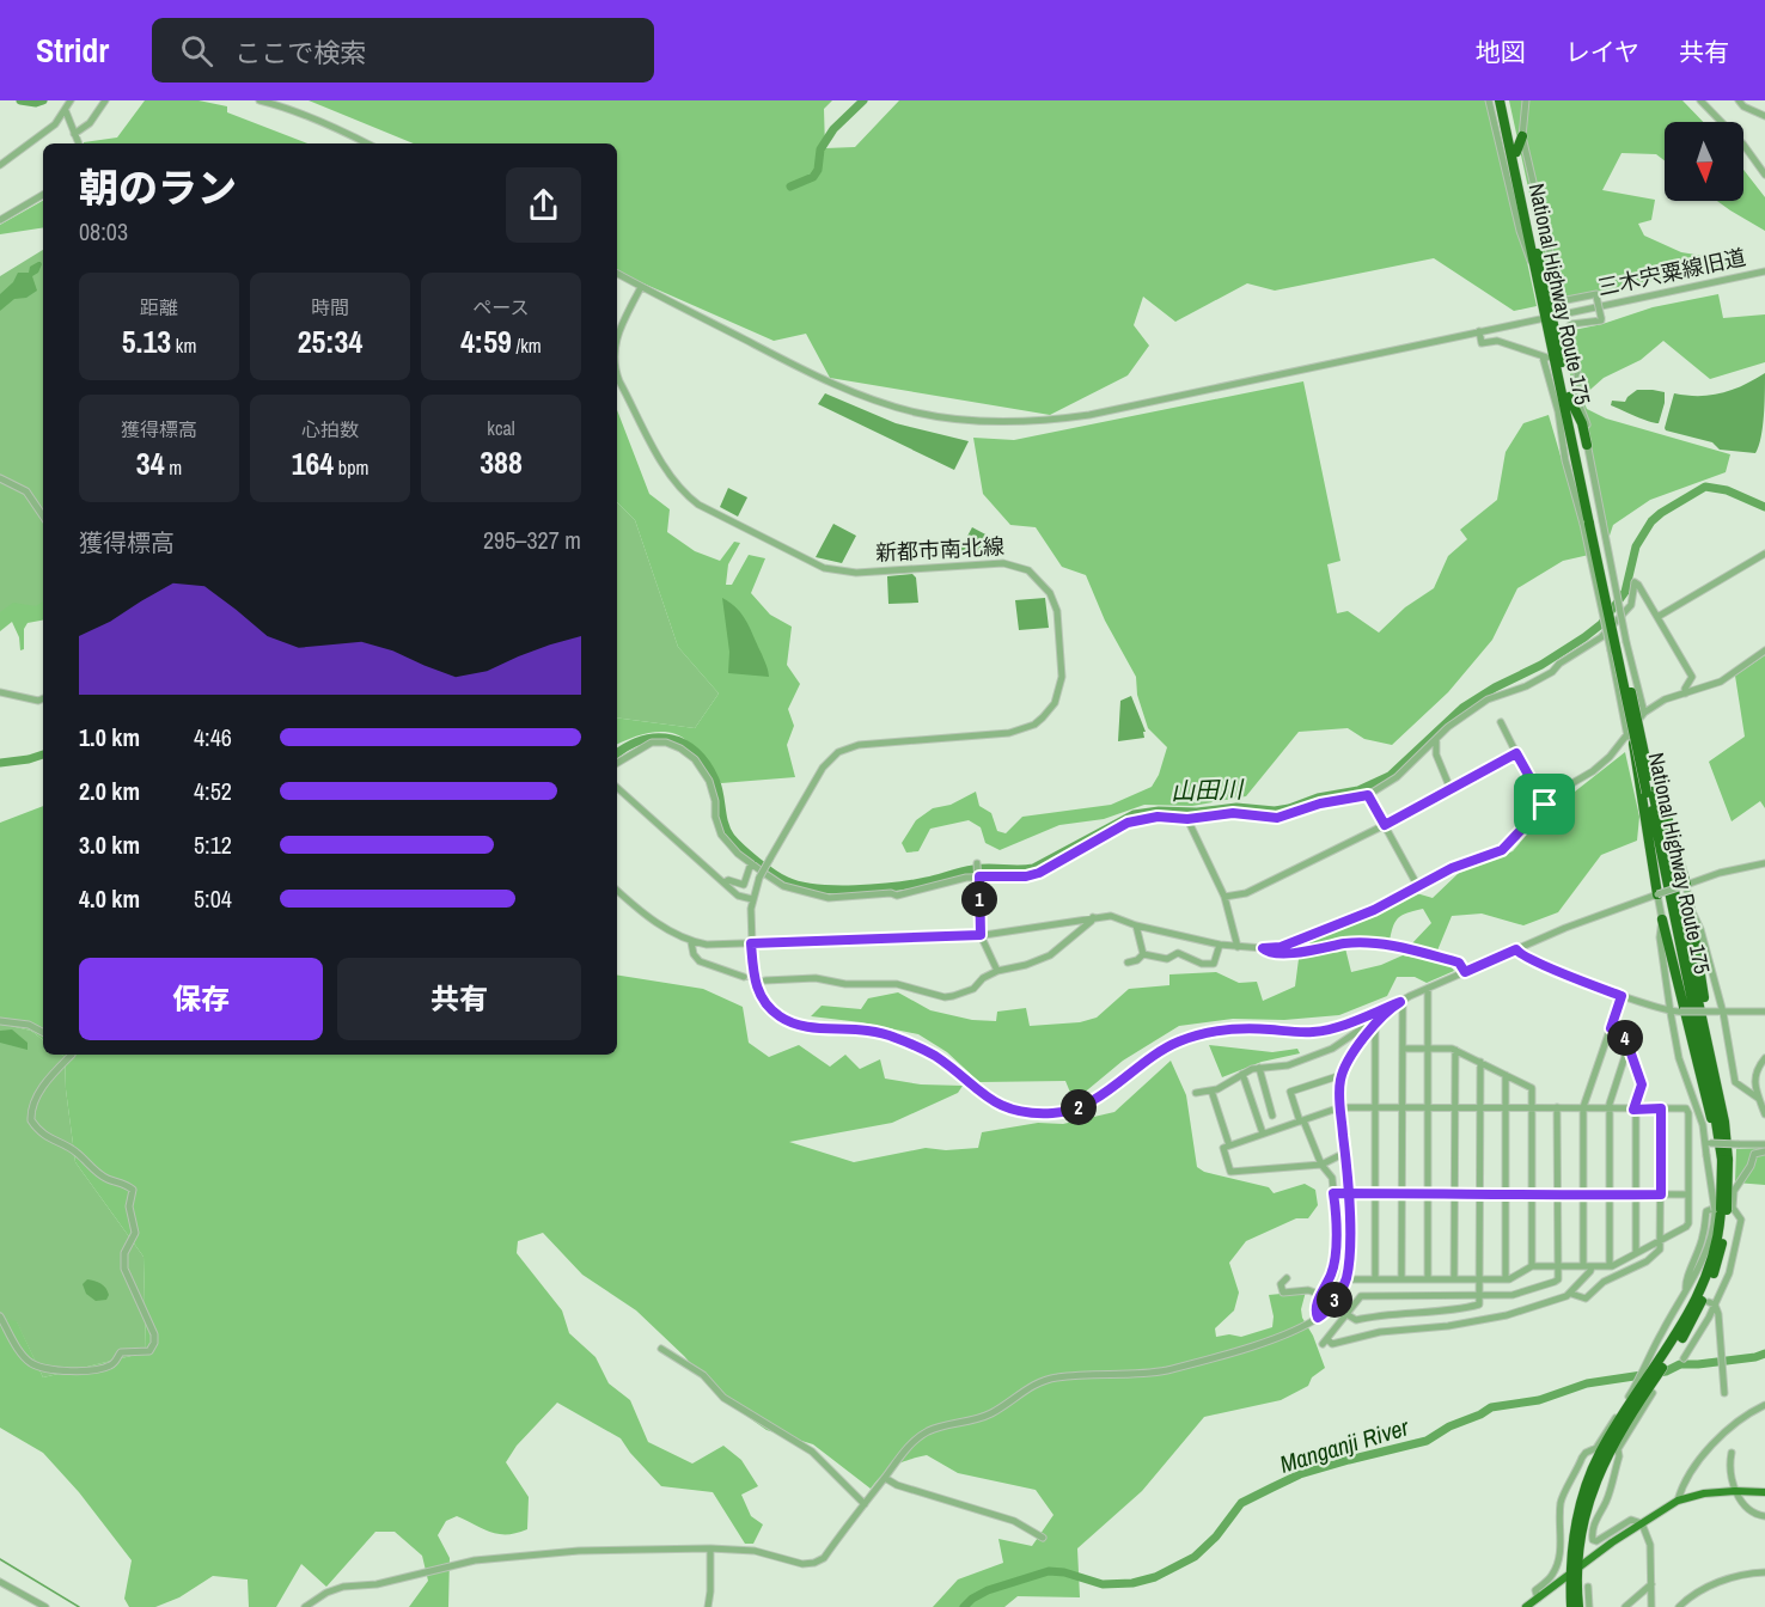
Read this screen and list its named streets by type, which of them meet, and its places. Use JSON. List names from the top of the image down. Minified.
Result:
{"streets":{"highway":["National Highway Route 175"],"street":["三木宍粟線旧道","新都市南北線"]},"crossings":[["三木宍粟線旧道","National Highway Route 175"],["三木宍粟線旧道","新都市南北線"]],"water":["山田川","Manganji River"],"north":"bottom","page":{"header":"Stridr","search":"ここで検索","nav":["地図","レイヤ","共有"],"heading":["朝のラン","08:03"],"stats":[["距離","5.13 km"],["時間","25:34"],["ペース","4:59 /km"],["獲得標高","34 m"],["心拍数","164 bpm"],["kcal","388"]],"chart":["獲得標高","295–327 m"],"list":[{"name":"1.0 km","note":"4:46"},{"name":"2.0 km","note":"4:52"},{"name":"3.0 km","note":"5:12"},{"name":"4.0 km","note":"5:04"}],"pins":["1","4","2","3"],"buttons":["保存","共有"]}}
